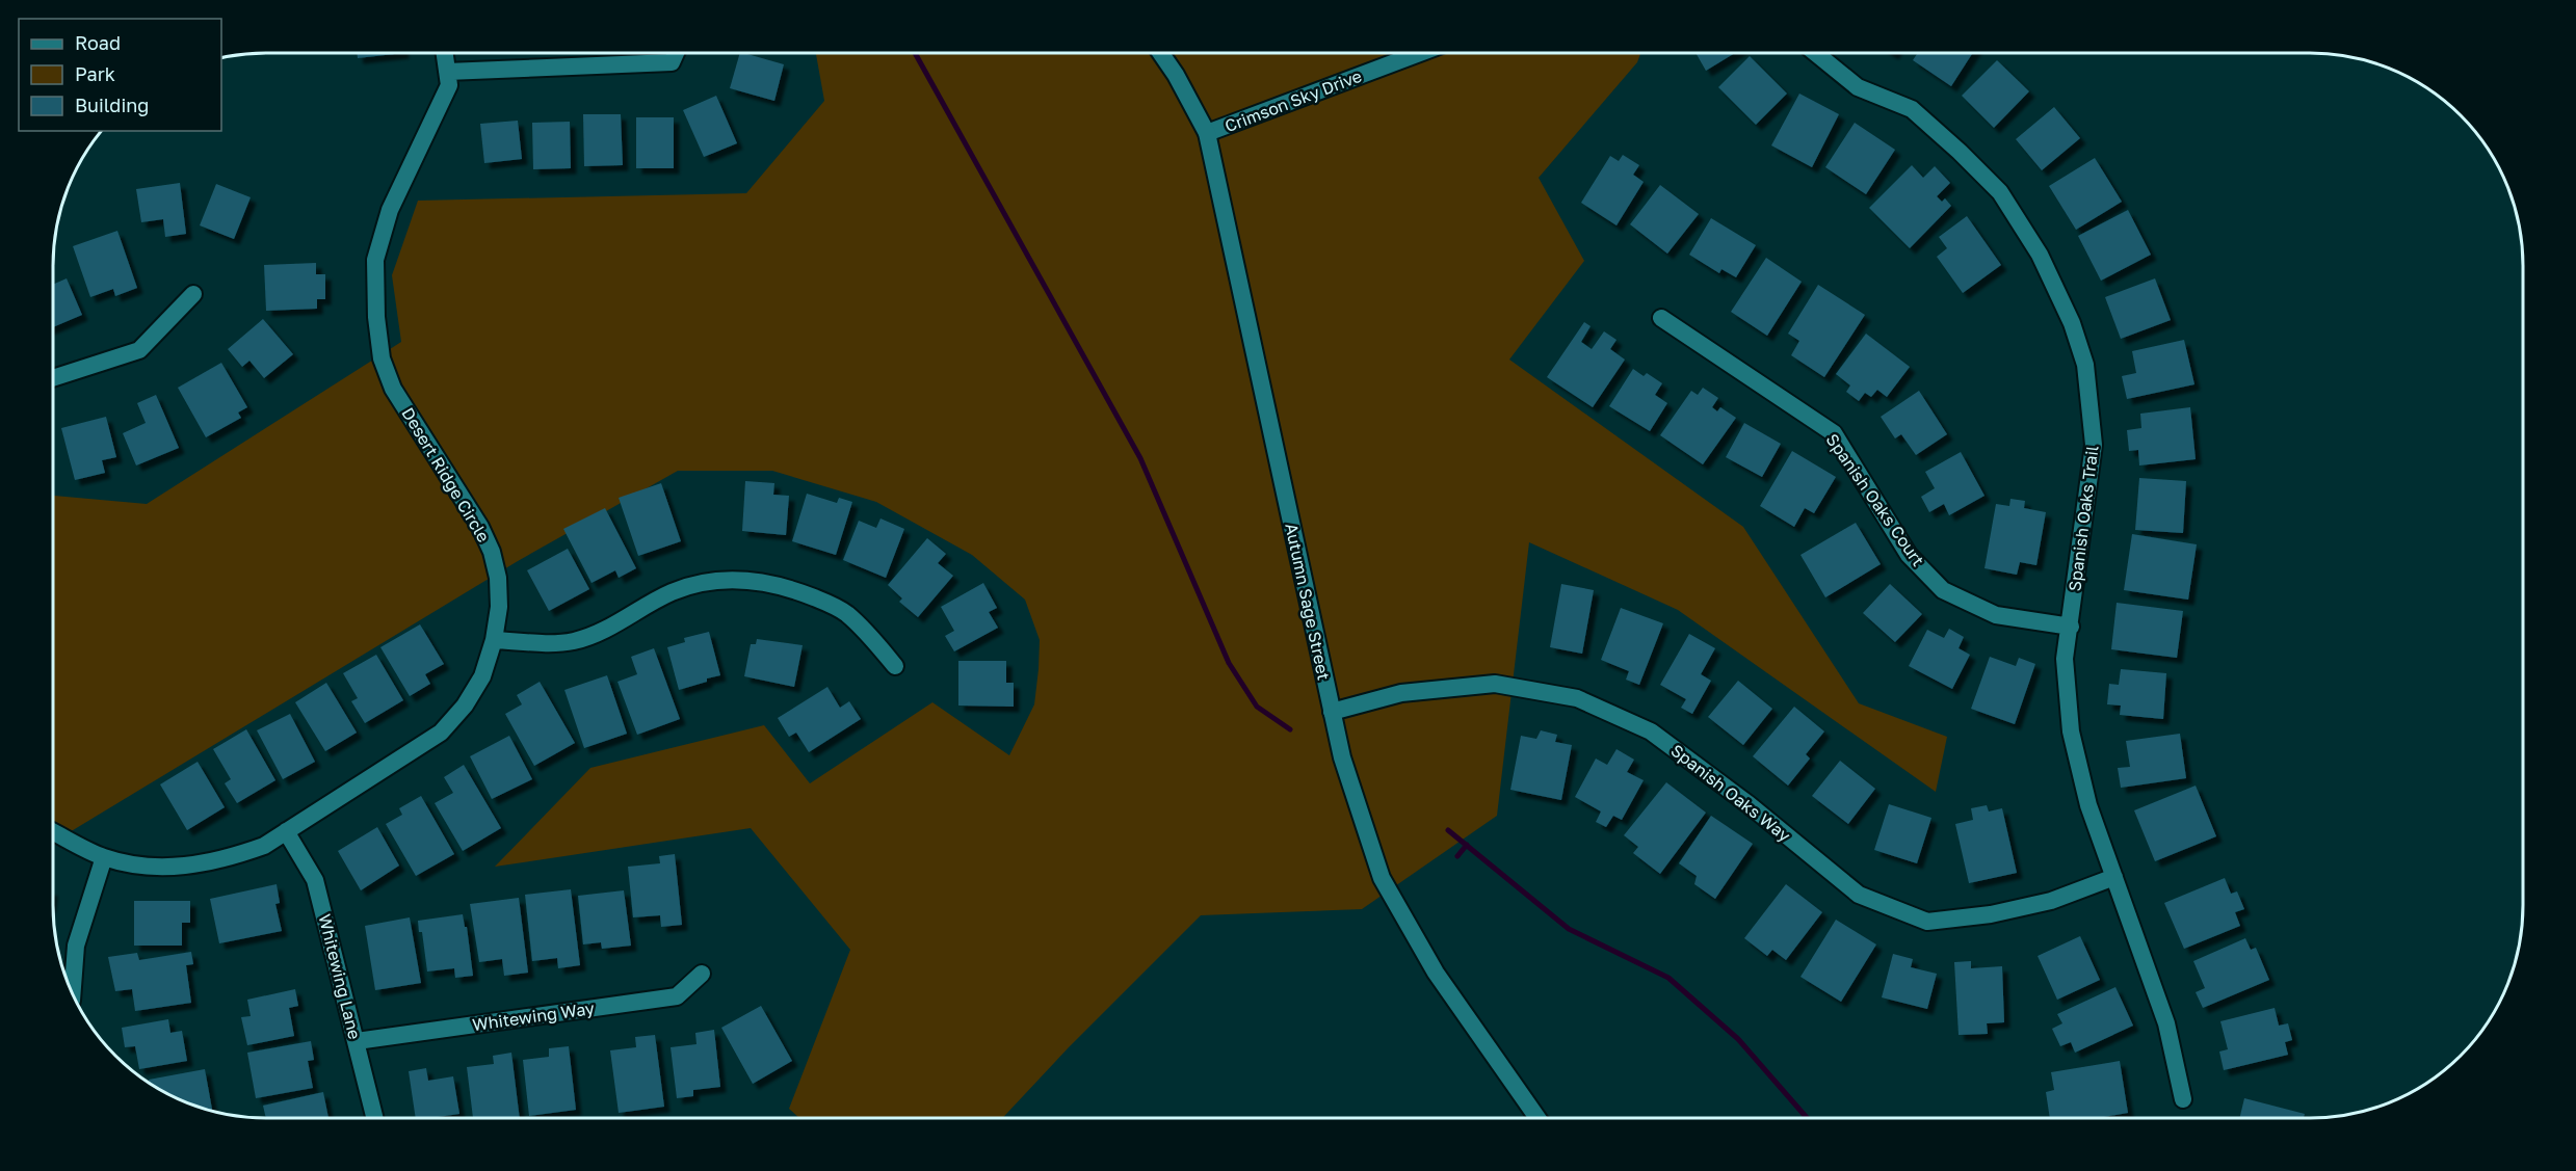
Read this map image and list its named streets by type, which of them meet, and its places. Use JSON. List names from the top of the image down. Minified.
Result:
{"streets":{"street":["Crimson Sky Drive","Desert Ridge Circle","Spanish Oaks Court","Spanish Oaks Trail","Autumn Sage Street","Spanish Oaks Way","Whitewing Lane","Whitewing Way"]},"crossings":[["Crimson Sky Drive","Autumn Sage Street"],["Desert Ridge Circle","Whitewing Lane"],["Spanish Oaks Court","Spanish Oaks Trail"],["Spanish Oaks Trail","Spanish Oaks Way"],["Autumn Sage Street","Spanish Oaks Way"],["Whitewing Lane","Whitewing Way"]],"legend":["Road","Park","Building"]}
